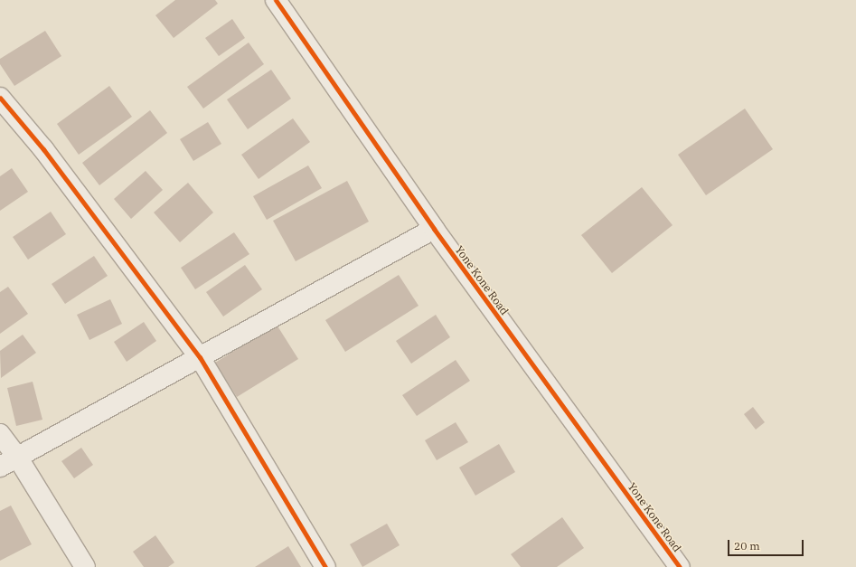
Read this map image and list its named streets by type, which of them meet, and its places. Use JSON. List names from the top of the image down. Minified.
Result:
{"streets":{"street":["Yone Kone Road"]},"scale_bar":"20 m"}
